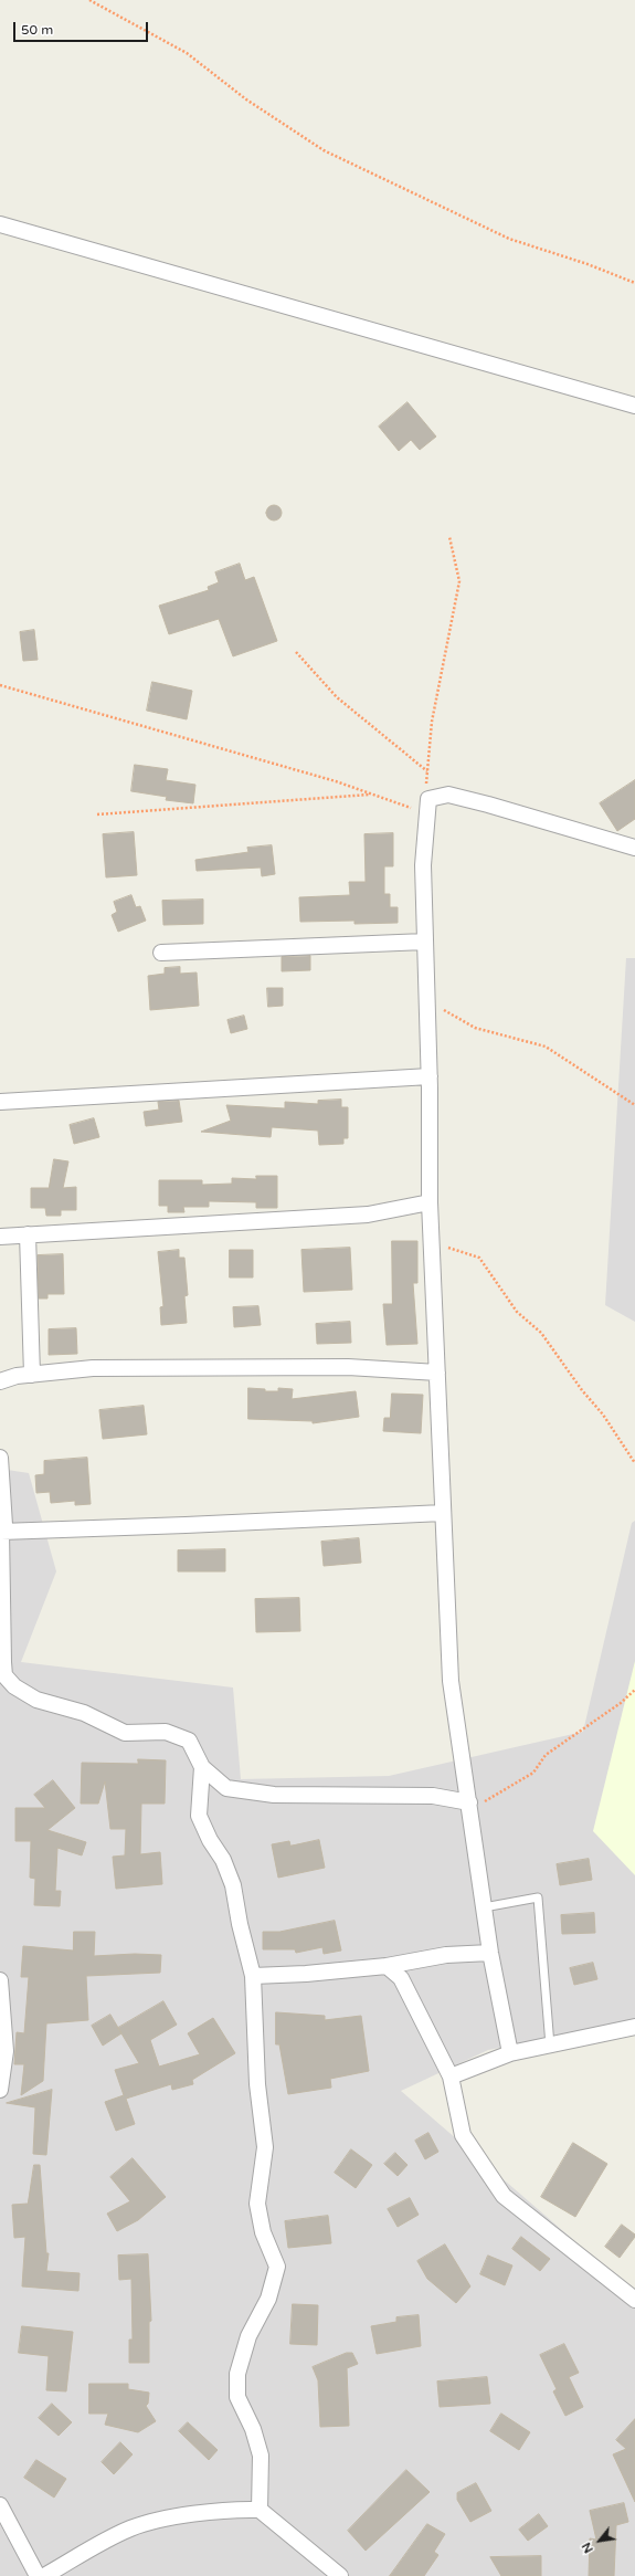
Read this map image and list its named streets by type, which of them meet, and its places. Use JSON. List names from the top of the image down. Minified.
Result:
{"scale_bar":"50 m","north":"bottom left"}
